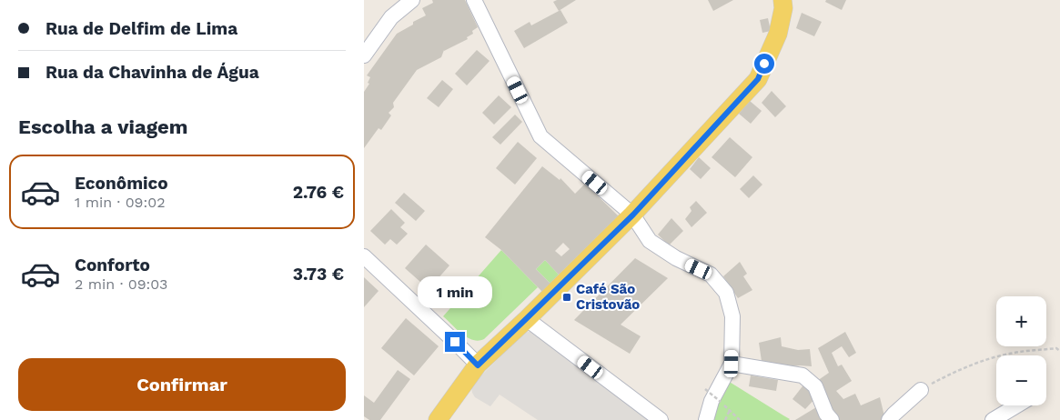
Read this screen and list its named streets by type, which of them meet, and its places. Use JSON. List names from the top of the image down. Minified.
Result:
{"places":{"transit":["Café São Cristovão"]},"page":{"banner":["Rua de Delfim de Lima","Rua da Chavinha de Água"],"heading":"Escolha a viagem","list":[{"name":"Econômico","note":"1 min · 09:02","value":"2.76 €"},{"name":"Conforto","note":"2 min · 09:03","value":"3.73 €"}],"bubble":"1 min","map_buttons":["+","−"],"buttons":"Confirmar"}}
